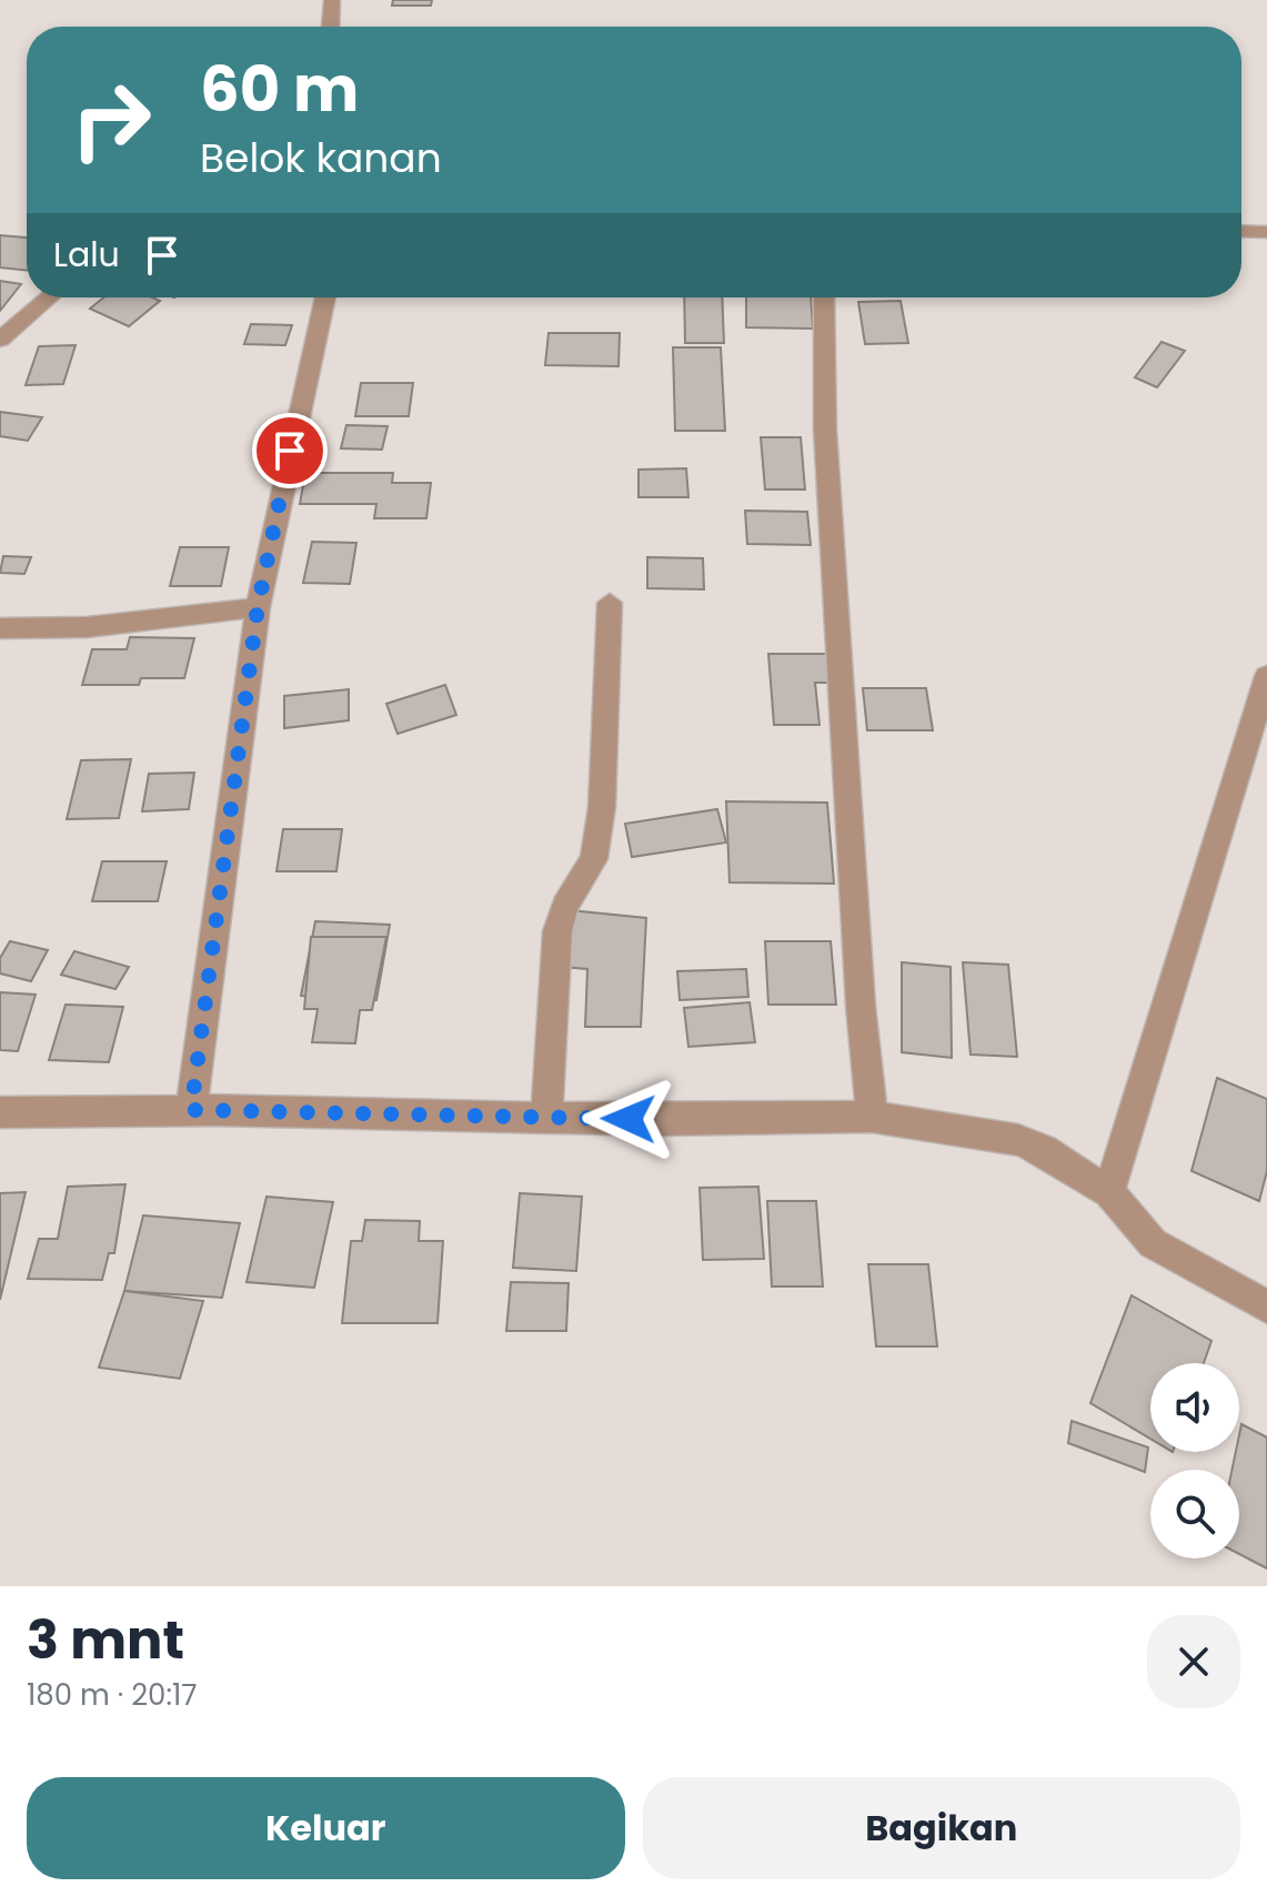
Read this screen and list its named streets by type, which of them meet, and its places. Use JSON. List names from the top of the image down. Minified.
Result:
{"page":{"turn":["60 m","Belok kanan"],"then":"Lalu","heading":["3 mnt","180 m · 20:17"],"buttons":["Keluar","Bagikan"]}}
